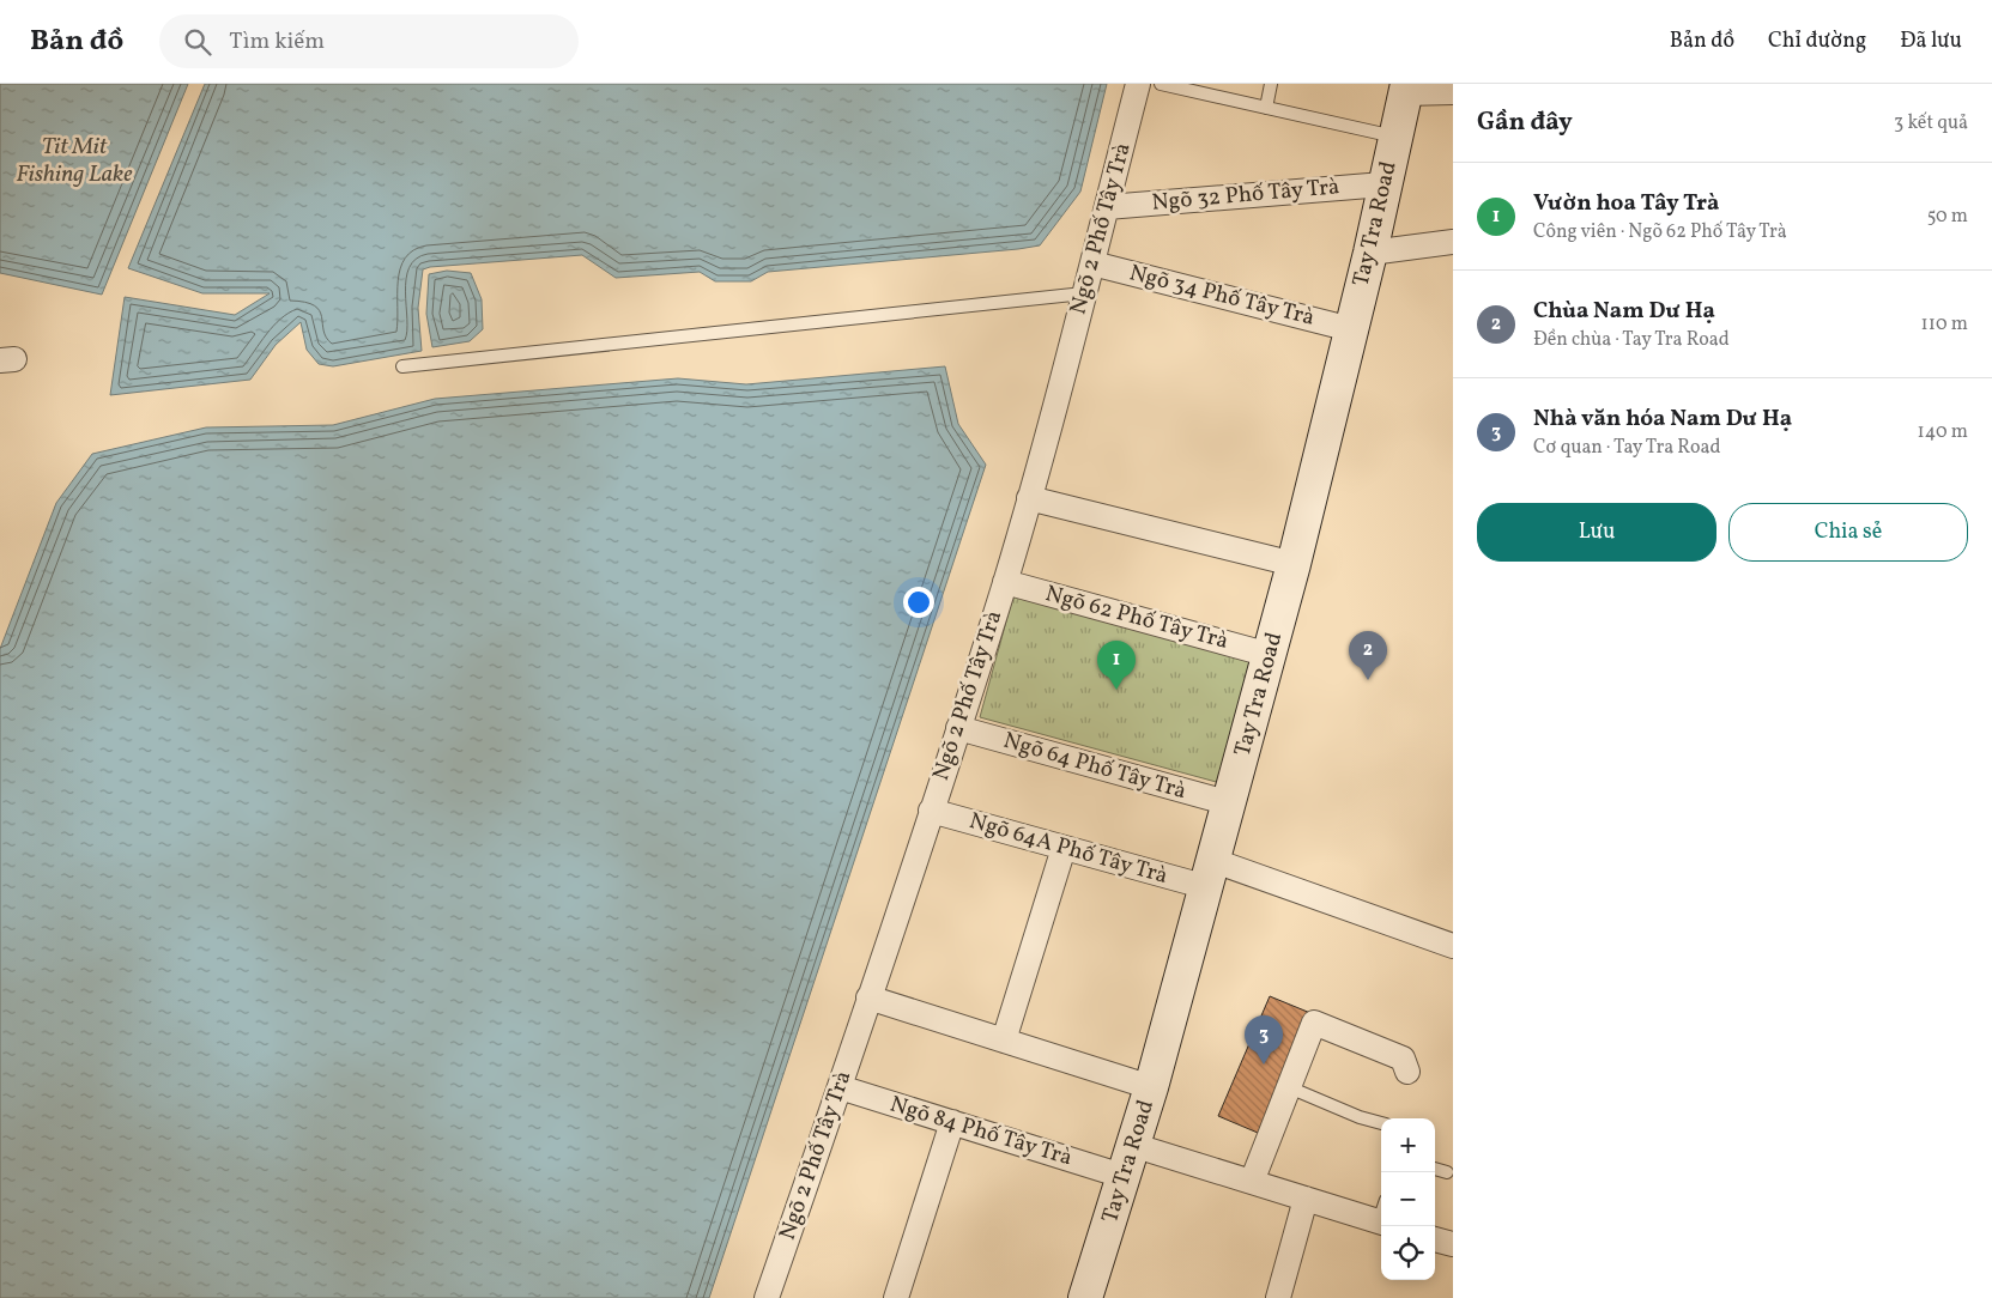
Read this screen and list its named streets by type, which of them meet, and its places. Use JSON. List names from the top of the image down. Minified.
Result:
{"streets":{"street":["Ngõ 32 Phố Tây Trà","Tay Tra Road","Ngõ 2 Phố Tây Trà","Ngõ 34 Phố Tây Trà","Ngõ 62 Phố Tây Trà","Ngõ 64 Phố Tây Trà","Ngõ 64A Phố Tây Trà","Ngõ 84 Phố Tây Trà"]},"crossings":[["Ngõ 32 Phố Tây Trà","Tay Tra Road"],["Ngõ 32 Phố Tây Trà","Ngõ 2 Phố Tây Trà"],["Tay Tra Road","Ngõ 34 Phố Tây Trà"],["Tay Tra Road","Ngõ 62 Phố Tây Trà"],["Tay Tra Road","Ngõ 64 Phố Tây Trà"],["Tay Tra Road","Ngõ 64A Phố Tây Trà"],["Tay Tra Road","Ngõ 84 Phố Tây Trà"],["Ngõ 2 Phố Tây Trà","Ngõ 34 Phố Tây Trà"],["Ngõ 2 Phố Tây Trà","Ngõ 62 Phố Tây Trà"],["Ngõ 2 Phố Tây Trà","Ngõ 64 Phố Tây Trà"],["Ngõ 2 Phố Tây Trà","Ngõ 64A Phố Tây Trà"],["Ngõ 2 Phố Tây Trà","Ngõ 84 Phố Tây Trà"]],"water":["Tit Mit Fishing Lake"],"page":{"header":"Bản đồ","search":"Tìm kiếm","nav":["Bản đồ","Chỉ đường","Đã lưu"],"heading":["Gần đây","3 kết quả"],"list":[{"mark":"1","name":"Vườn hoa Tây Trà","note":"Công viên · Ngõ 62 Phố Tây Trà","value":"50 m"},{"mark":"2","name":"Chùa Nam Dư Hạ","note":"Đền chùa · Tay Tra Road","value":"110 m"},{"mark":"3","name":"Nhà văn hóa Nam Dư Hạ","note":"Cơ quan · Tay Tra Road","value":"140 m"}],"buttons":["Lưu","Chia sẻ"],"pins":["2","1","3"],"map_buttons":["+","−"]}}
